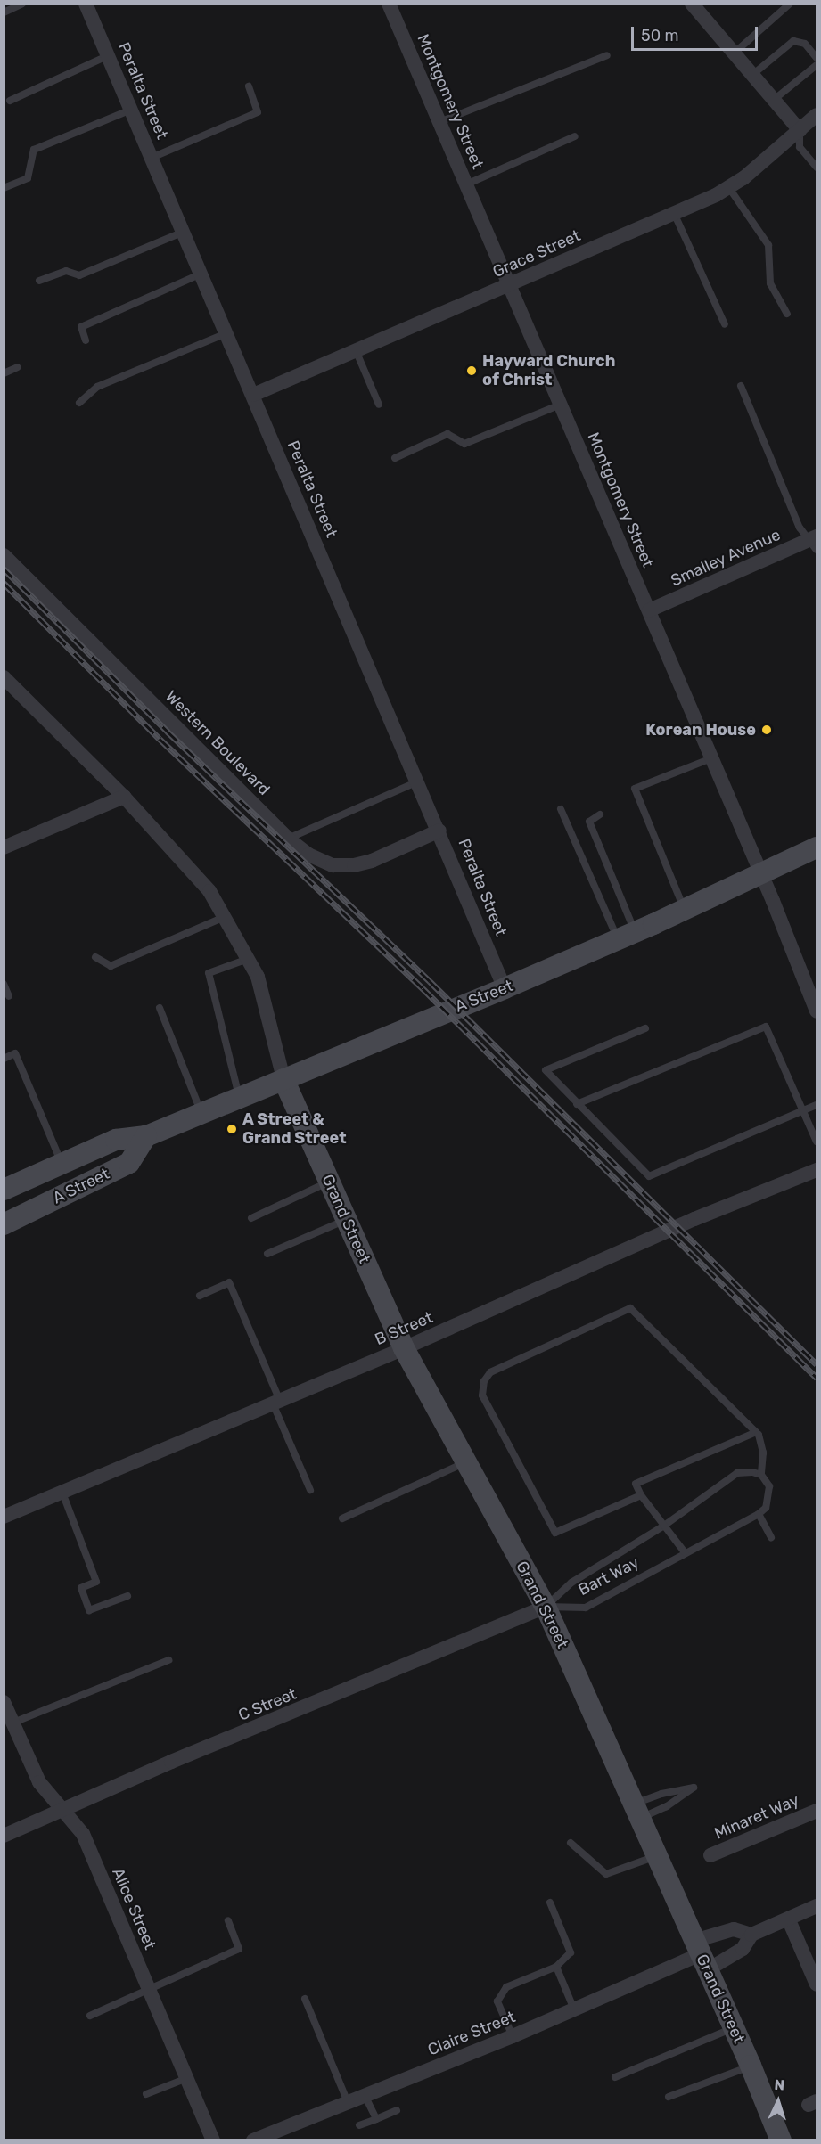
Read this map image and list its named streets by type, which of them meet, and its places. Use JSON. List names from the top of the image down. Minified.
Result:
{"streets":{"street":["Peralta Street","Montgomery Street","Grace Street","Smalley Avenue","Western Boulevard","A Street","Grand Street","B Street","C Street","Minaret Way","Alice Street","Claire Street"],"lane":["Bart Way"]},"crossings":[["Peralta Street","Grace Street"],["Peralta Street","Western Boulevard"],["Peralta Street","A Street"],["Montgomery Street","Grace Street"],["Montgomery Street","Smalley Avenue"],["Montgomery Street","A Street"],["A Street","Grand Street"],["Grand Street","B Street"],["Grand Street","Bart Way"],["Grand Street","C Street"],["Grand Street","Claire Street"],["Bart Way","C Street"],["C Street","Alice Street"]],"places":["Hayward Church of Christ","Korean House","A Street & Grand Street"],"scale_bar":"50 m","north":"top"}
